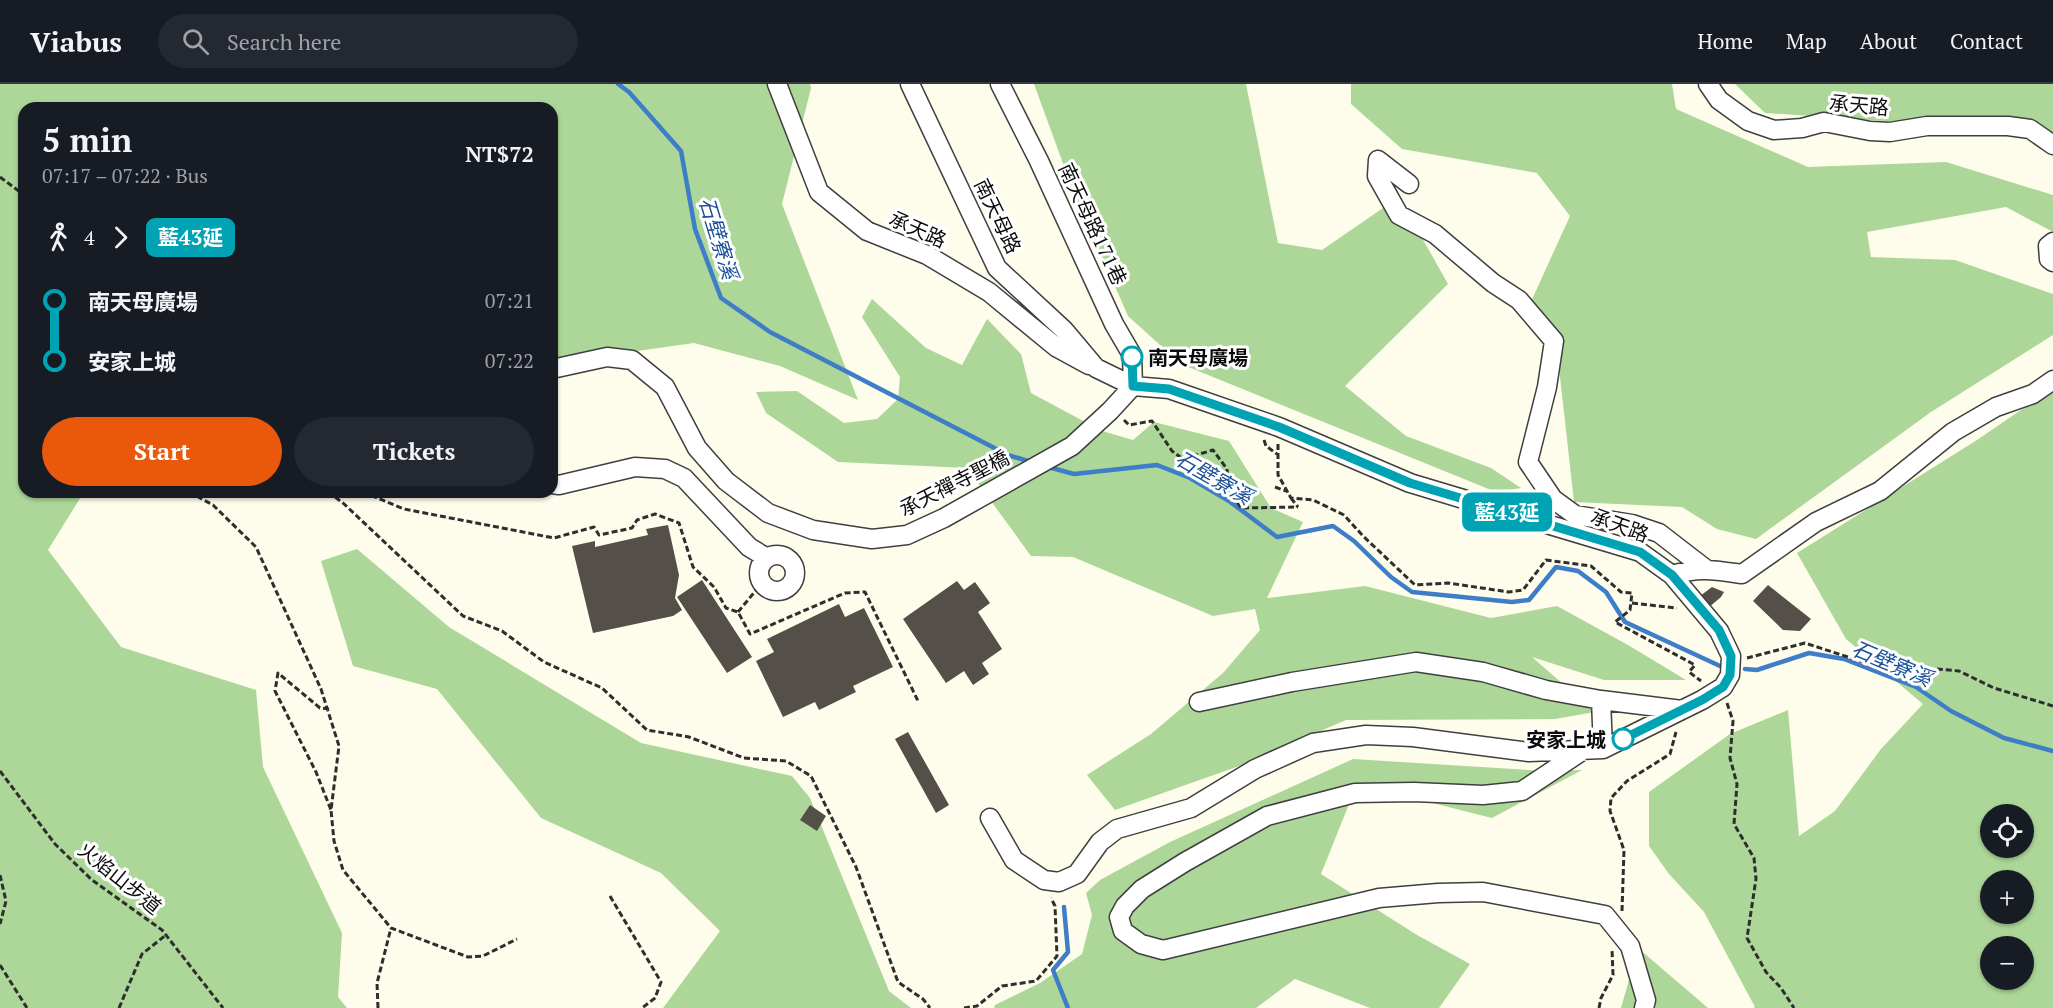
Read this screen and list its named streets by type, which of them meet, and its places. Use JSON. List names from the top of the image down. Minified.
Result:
{"streets":{"street":["承天路","南天母路","南天母路171巷","承天禪寺聖橋"],"path":["火焰山步道"]},"crossings":[["承天路","南天母路"],["承天路","南天母路171巷"],["承天路","承天禪寺聖橋"],["南天母路","南天母路171巷"],["南天母路","承天禪寺聖橋"],["南天母路171巷","承天禪寺聖橋"]],"water":["石壁寮溪"],"places":["南天母廣場","安家上城"],"lines":["bus line 藍43延"],"page":{"header":"Viabus","search":"Search here","nav":["Home","Map","About","Contact"],"on_map":"藍43延","heading":["5 min","07:17 – 07:22 · Bus","NT$72"],"legs":["4","藍43延"],"list":[{"name":"南天母廣場","value":"07:21"},{"name":"安家上城","value":"07:22"}],"buttons":["Start","Tickets"],"map_buttons":["+","−"]}}
